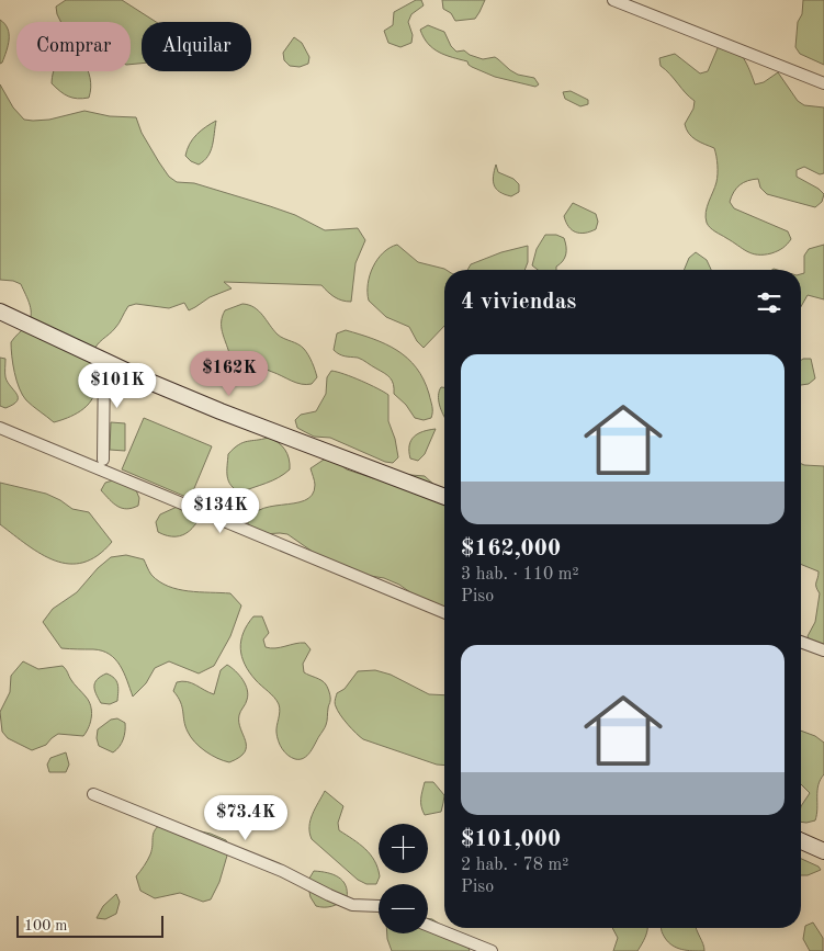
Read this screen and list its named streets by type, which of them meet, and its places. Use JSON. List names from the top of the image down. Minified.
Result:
{"scale_bar":"100 m","page":{"chip":["Comprar","Alquilar"],"heading":"4 viviendas","list":[{"name":"$162,000","note":"3 hab. · 110 m² · Piso"},{"name":"$101,000","note":"2 hab. · 78 m² · Piso"}],"price":["$162K","$101K","$134K","$73.4K"],"map_buttons":["+","−"],"scale":"100 m"}}
